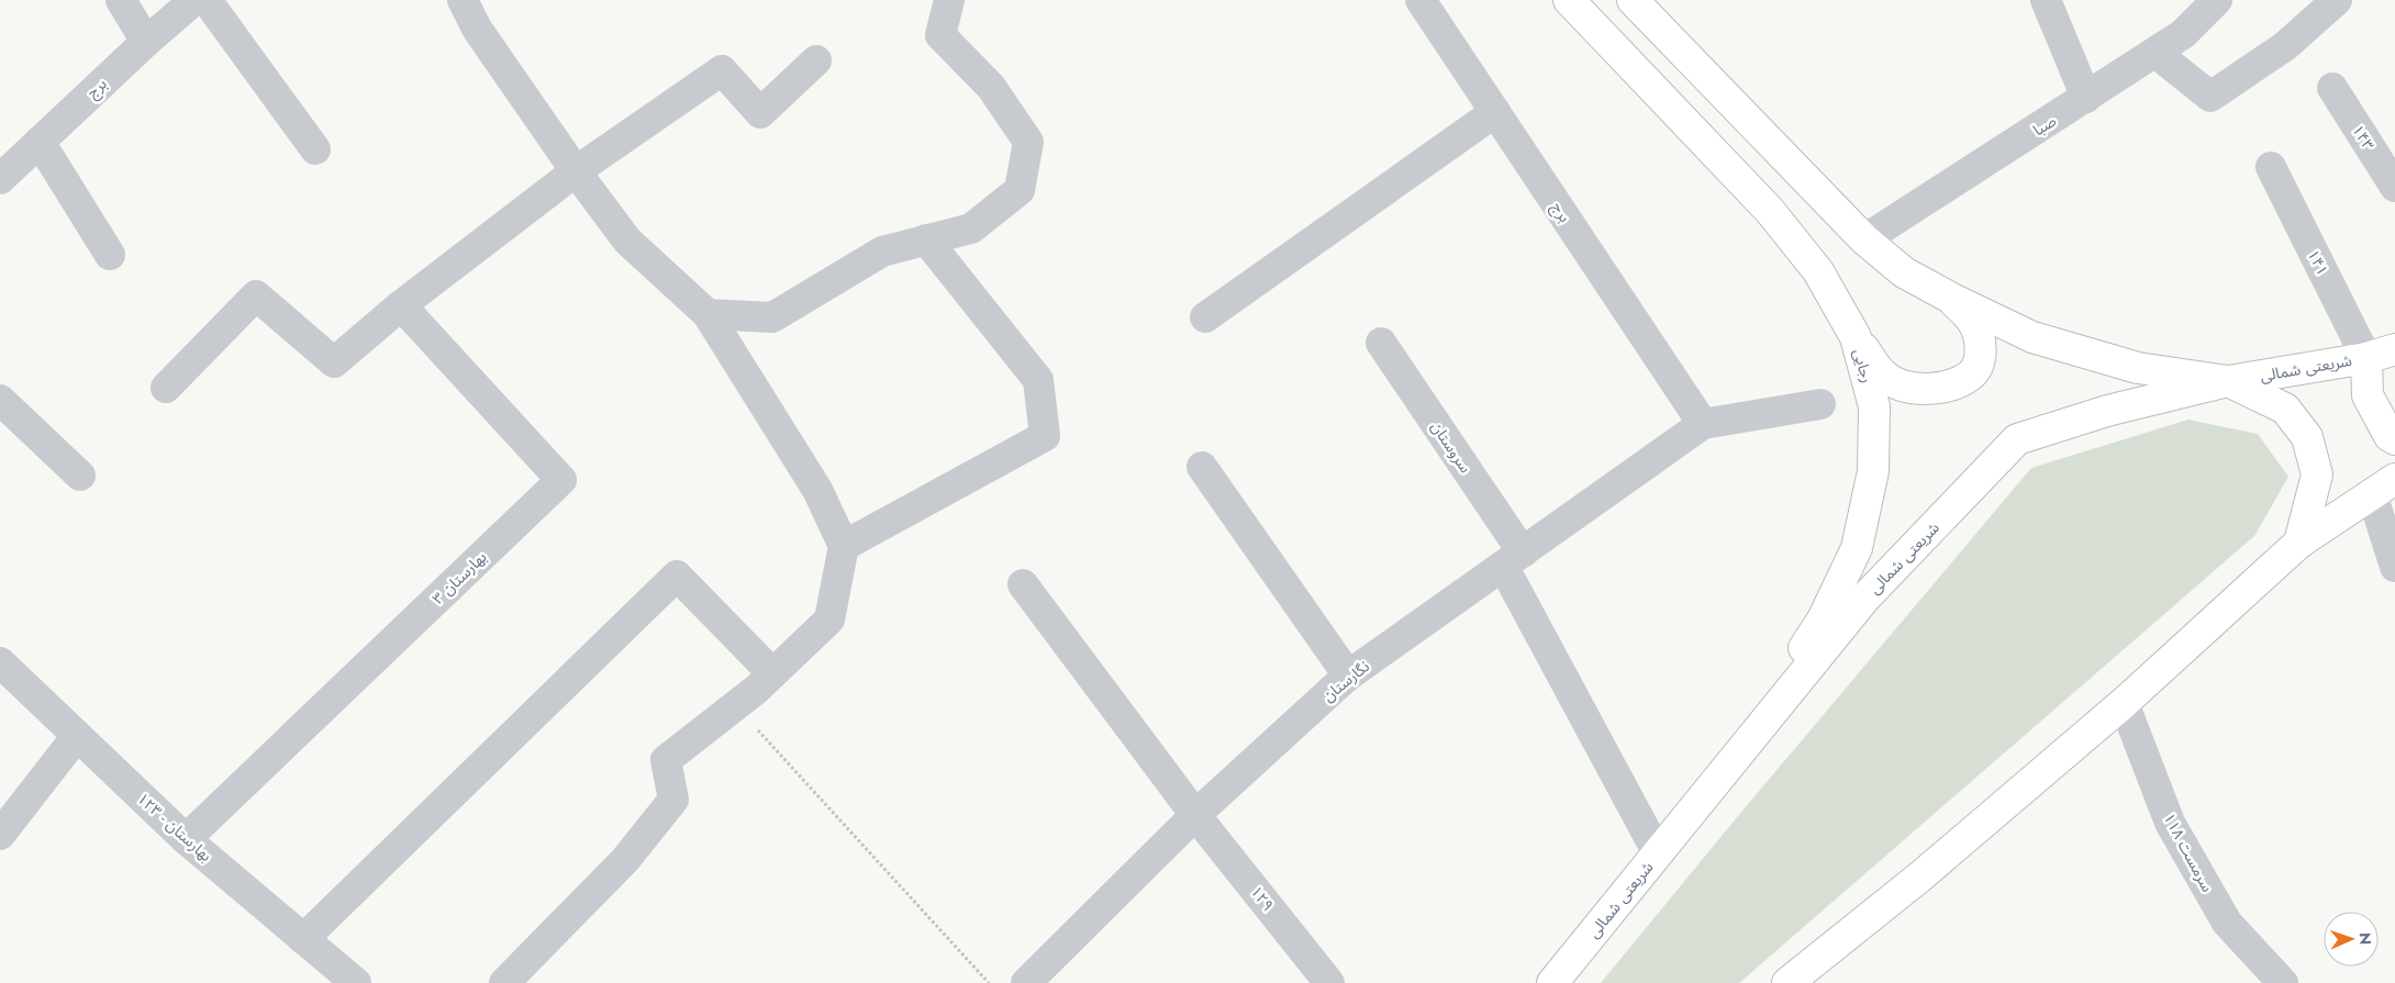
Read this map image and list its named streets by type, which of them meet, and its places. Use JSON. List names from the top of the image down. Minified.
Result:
{"streets":{"main road":["رجایی","شریعتی شمالی"],"street":["برج","صبا","۱۴۳","۱۴۱","سروستان","بهارستان ۳","نگارستان","بهارستان - ۱۲۳","سرمست ۱۱۸","۱۲۹"]},"crossings":[["برج","نگارستان"],["۱۴۱","شریعتی شمالی"],["رجایی","شریعتی شمالی"],["شریعتی شمالی","سروستان"],["سروستان","نگارستان"],["بهارستان ۳","بهارستان - ۱۲۳"],["نگارستان","۱۲۹"]],"north":"right"}
